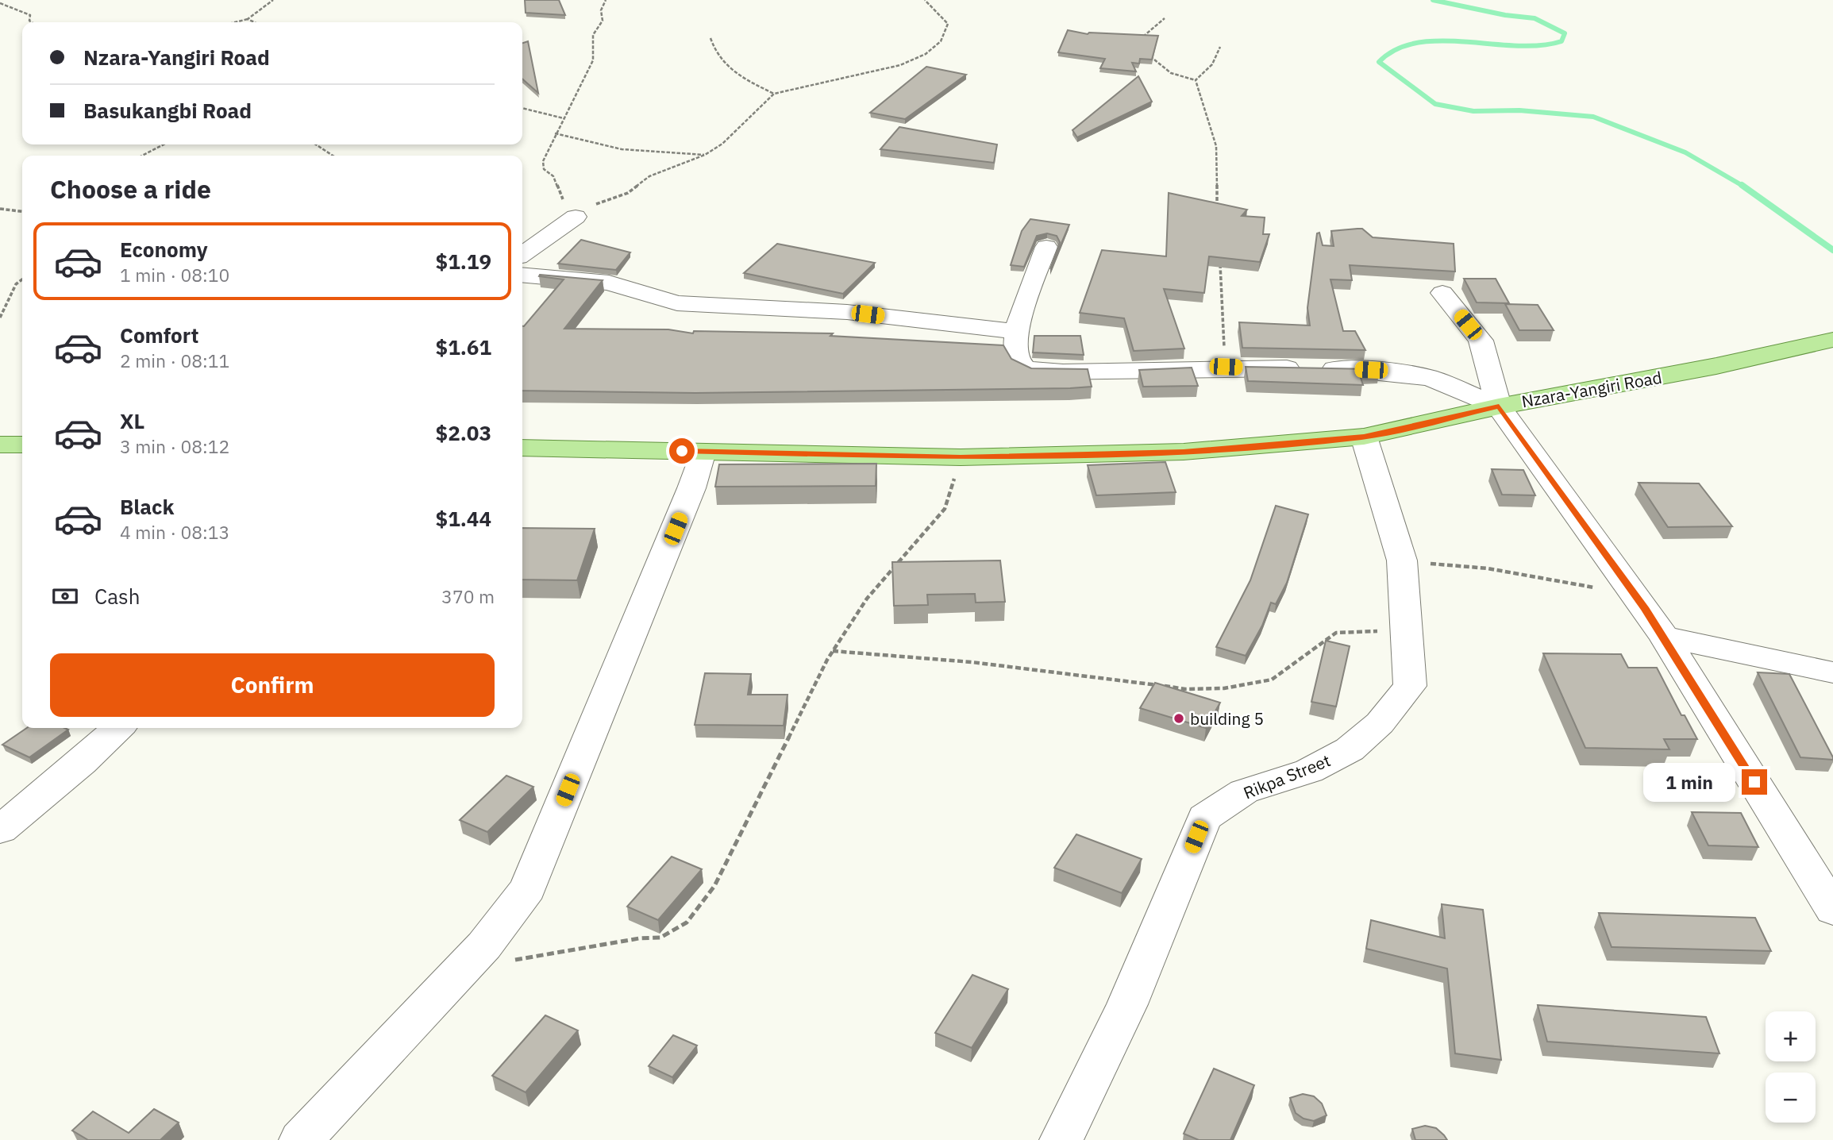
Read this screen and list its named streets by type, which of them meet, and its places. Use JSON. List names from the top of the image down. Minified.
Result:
{"streets":{"main road":["Nzara-Yangiri Road"],"street":["Rikpa Street"]},"crossings":[["Nzara-Yangiri Road","Rikpa Street"]],"places":["building 5"],"page":{"banner":["Nzara-Yangiri Road","Basukangbi Road"],"heading":"Choose a ride","list":[{"name":"Economy","note":"1 min · 08:10","value":"$1.19"},{"name":"Comfort","note":"2 min · 08:11","value":"$1.61"},{"name":"XL","note":"3 min · 08:12","value":"$2.03"},{"name":"Black","note":"4 min · 08:13","value":"$1.44"}],"pay":["Cash","370 m"],"buttons":"Confirm","bubble":"1 min","map_buttons":["+","−"]}}
